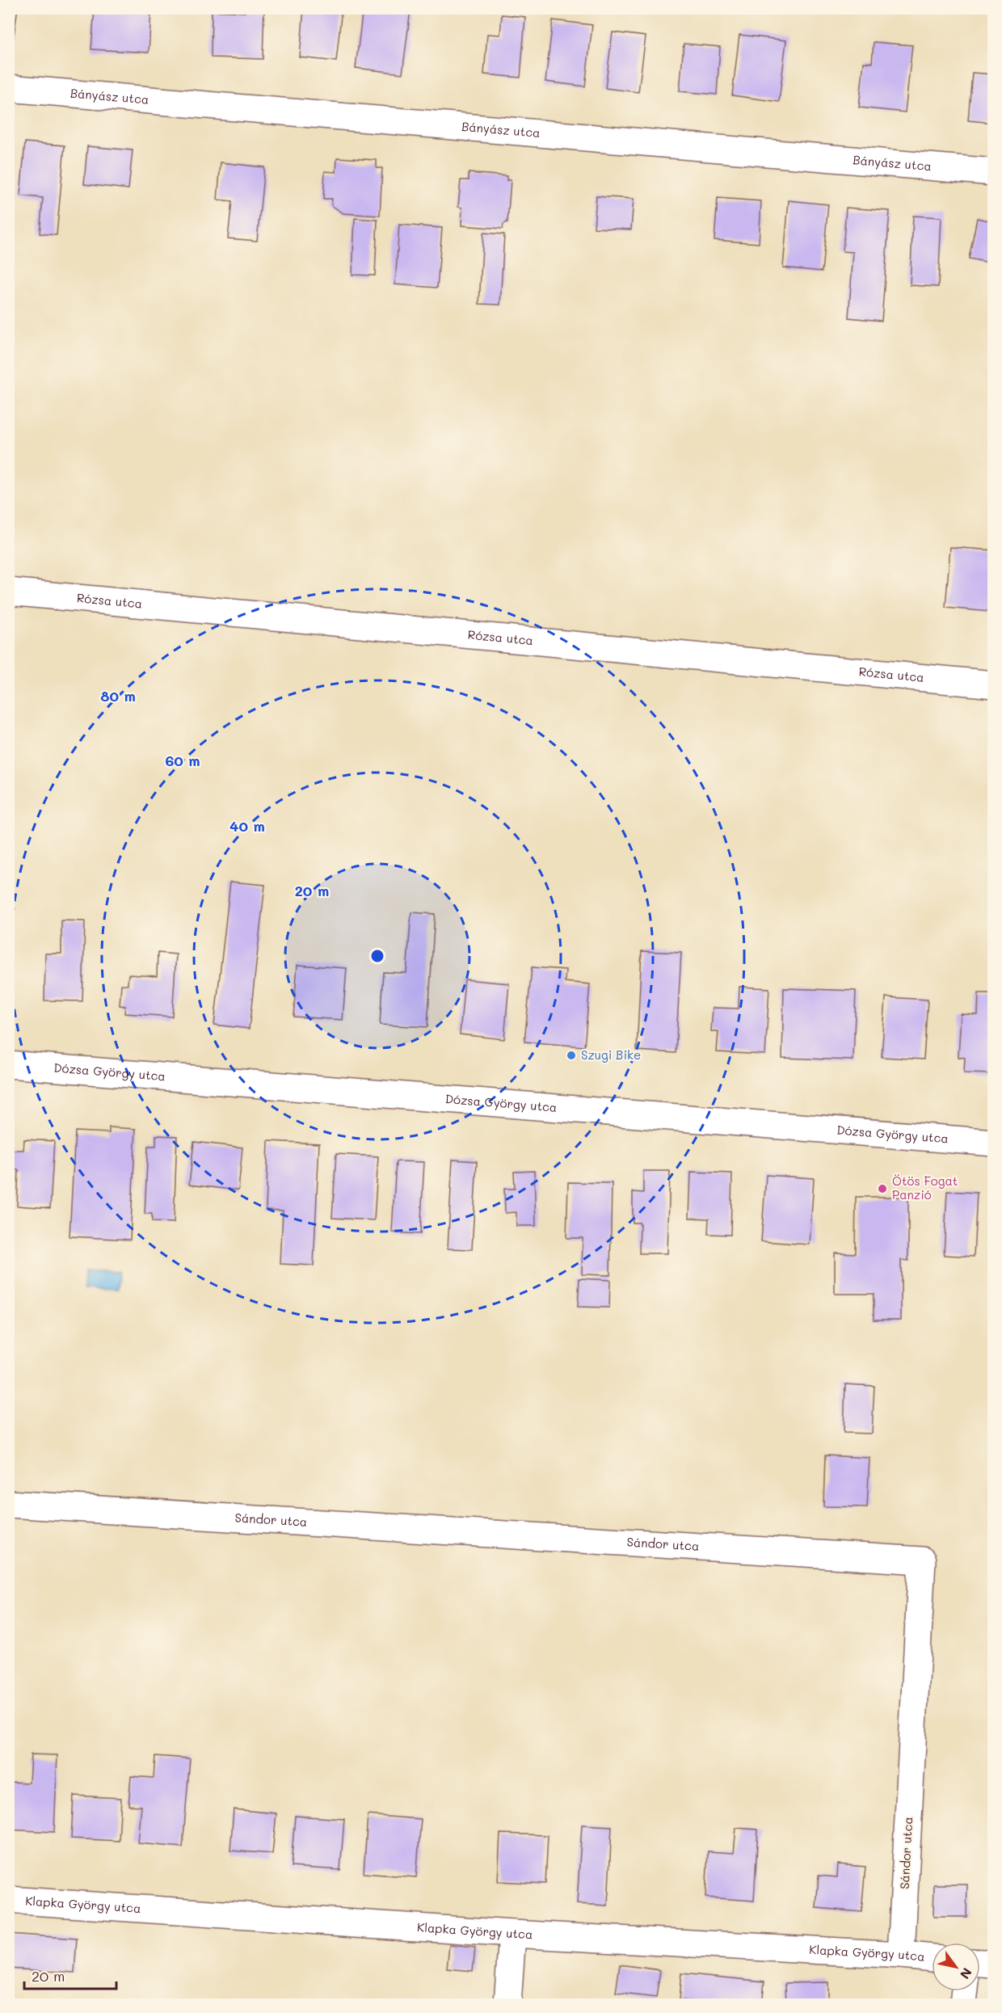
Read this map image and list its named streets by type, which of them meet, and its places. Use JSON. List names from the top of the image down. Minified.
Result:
{"streets":{"street":["Bányász utca","Rózsa utca","Dózsa György utca","Sándor utca","Klapka György utca"]},"crossings":[["Sándor utca","Klapka György utca"]],"places":["Szugi Bike","Ötös Fogat Panzió"],"scale_bar":"20 m","north":"bottom right","rings":["80 m","60 m","40 m","20 m"]}
